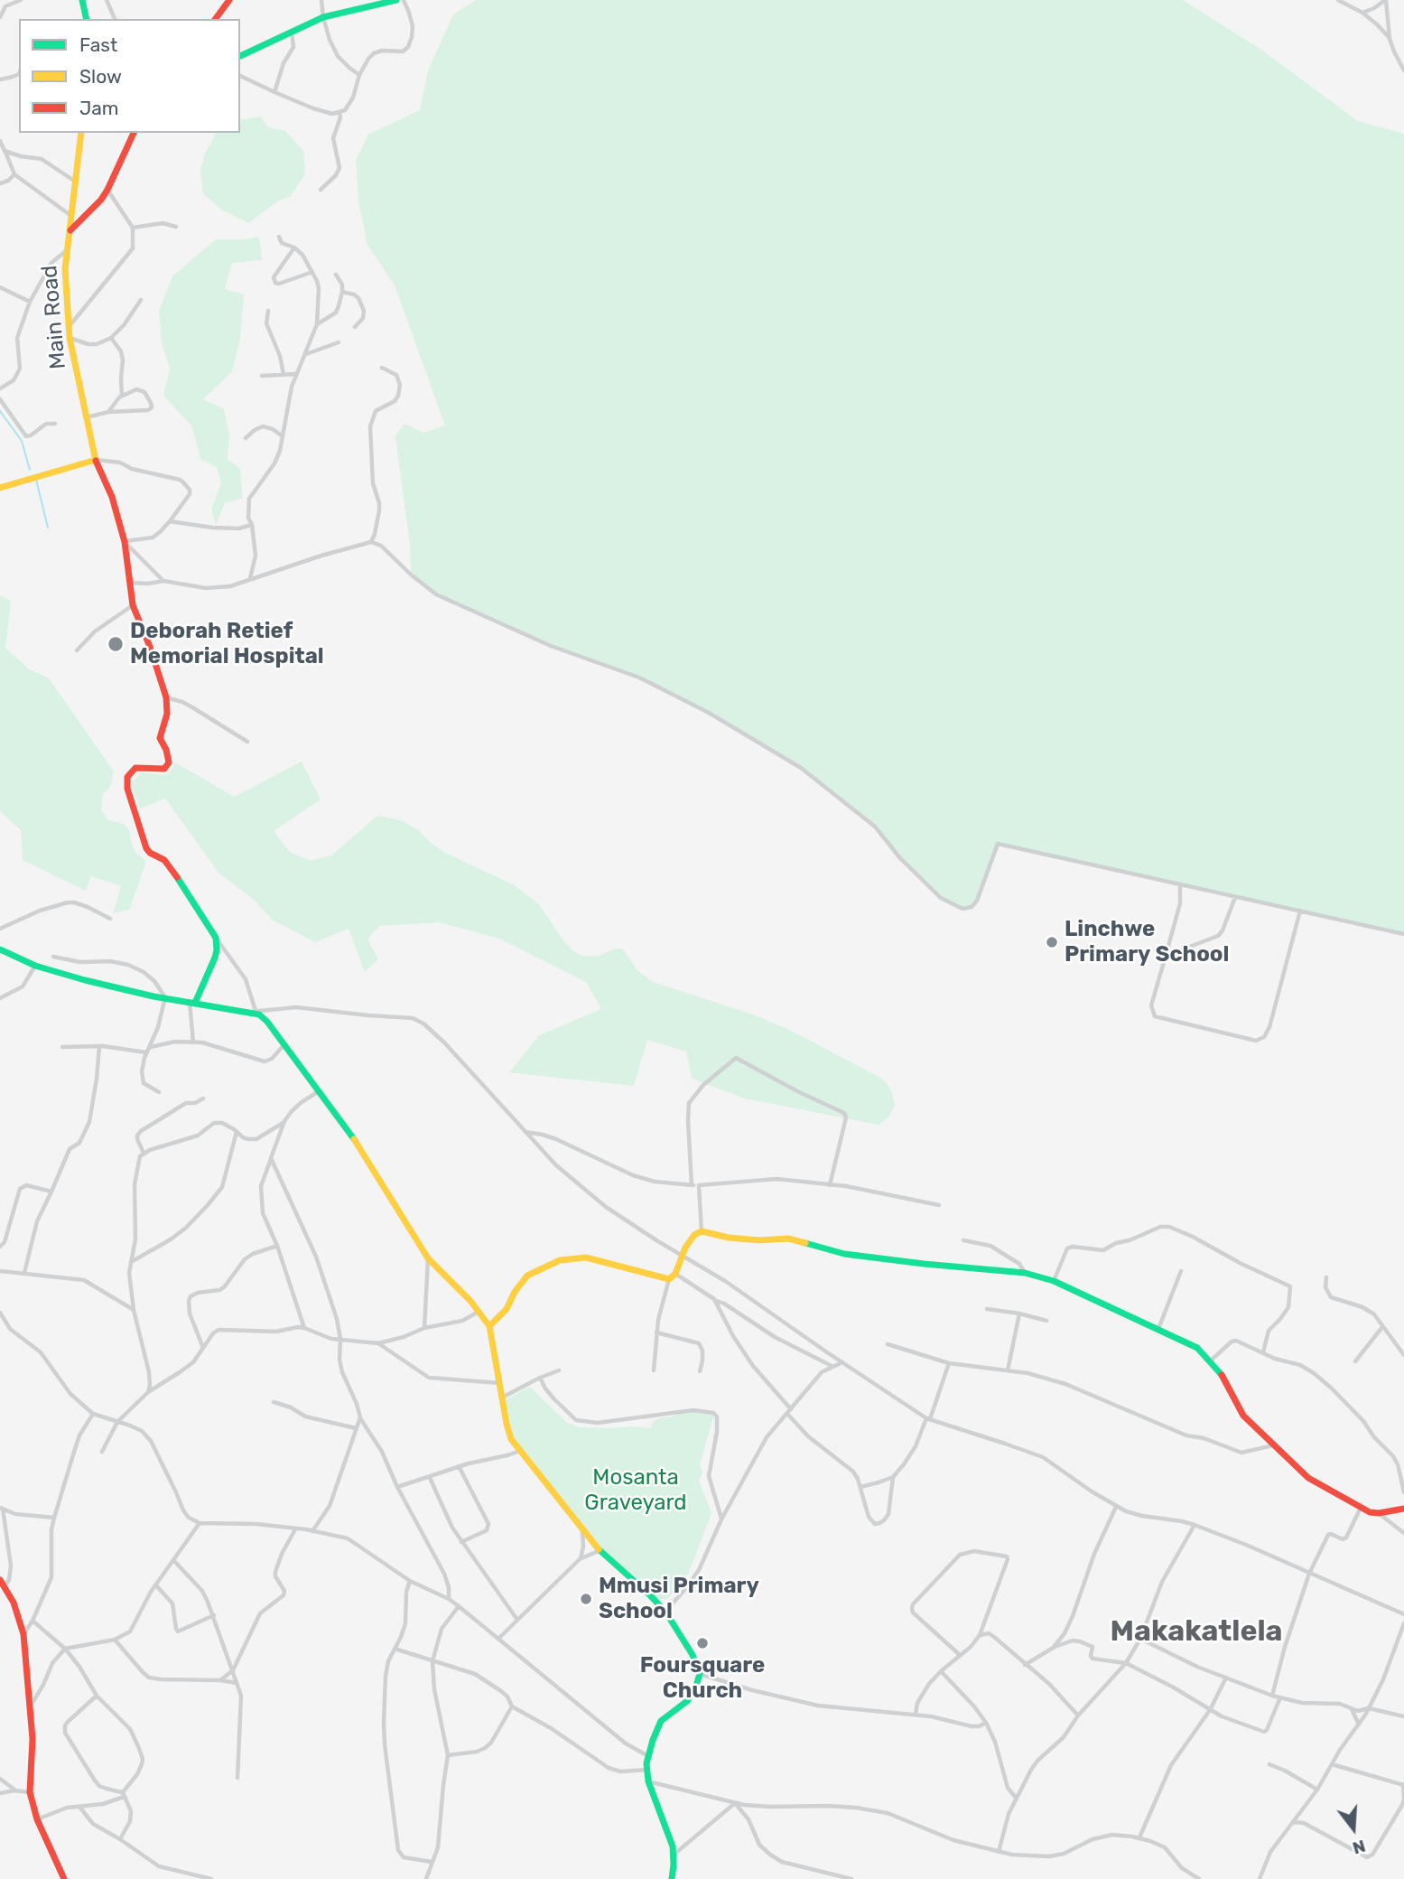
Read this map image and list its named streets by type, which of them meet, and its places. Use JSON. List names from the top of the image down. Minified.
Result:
{"streets":{"street":["Main Road"]},"districts":["Makakatlela"],"parks":["Mosanta Graveyard"],"places":["Deborah Retief Memorial Hospital","Linchwe Primary School","Mmusi Primary School","Foursquare Church"],"legend":["Fast","Slow","Jam"],"north":"bottom"}
